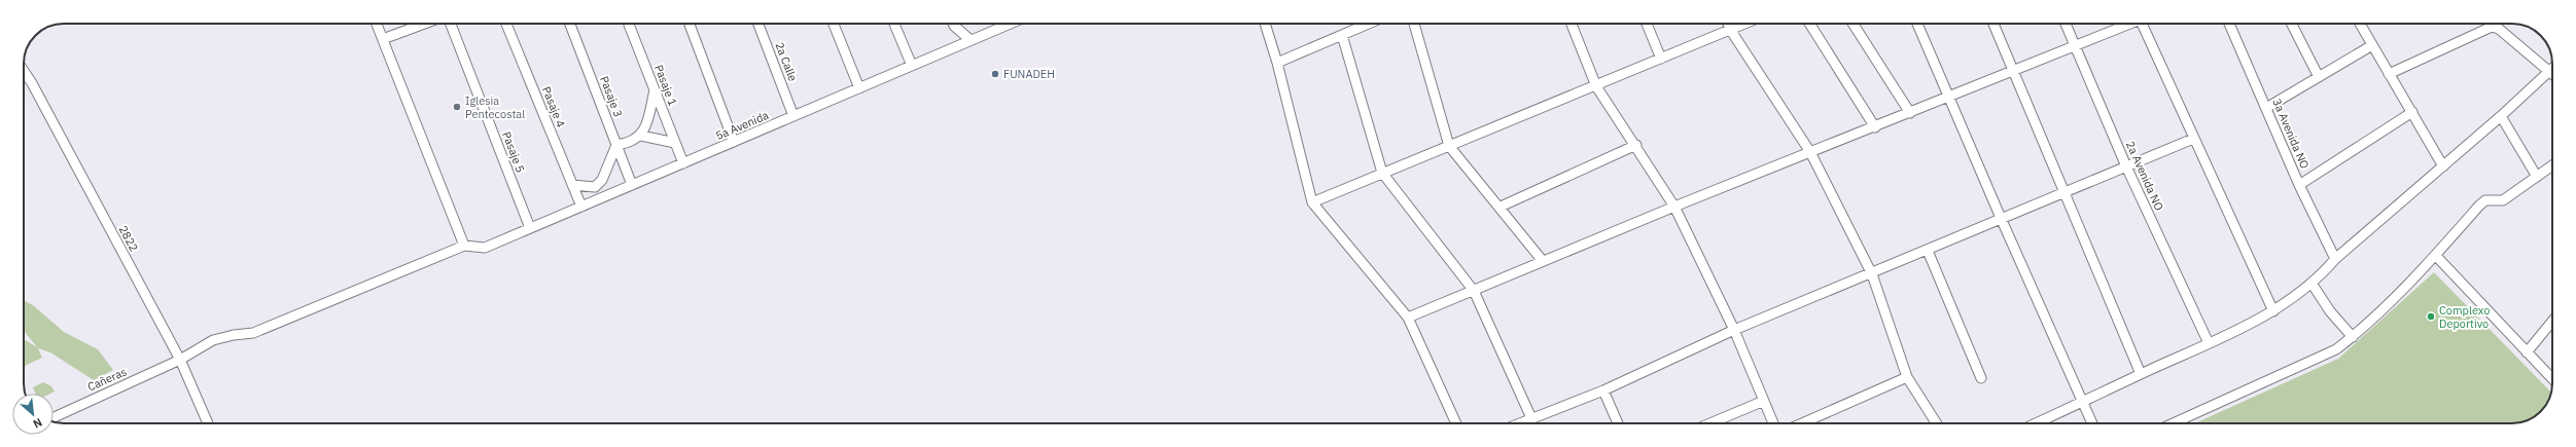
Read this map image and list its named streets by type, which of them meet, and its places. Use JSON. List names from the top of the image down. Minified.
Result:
{"streets":{"street":["2a Calle","Pasaje 1","Pasaje 3","Pasaje 4","5a Avenida","3a Avenida NO","Pasaje 5","2a Avenida NO","2822","Cañeras"]},"crossings":[["2a Calle","5a Avenida"],["Pasaje 1","5a Avenida"],["Pasaje 3","5a Avenida"],["Pasaje 4","5a Avenida"],["5a Avenida","Pasaje 5"],["5a Avenida","Cañeras"],["2822","Cañeras"]],"places":["FUNADEH","Iglesia Pentecostal","Complexo Deportivo"],"north":"bottom right"}
